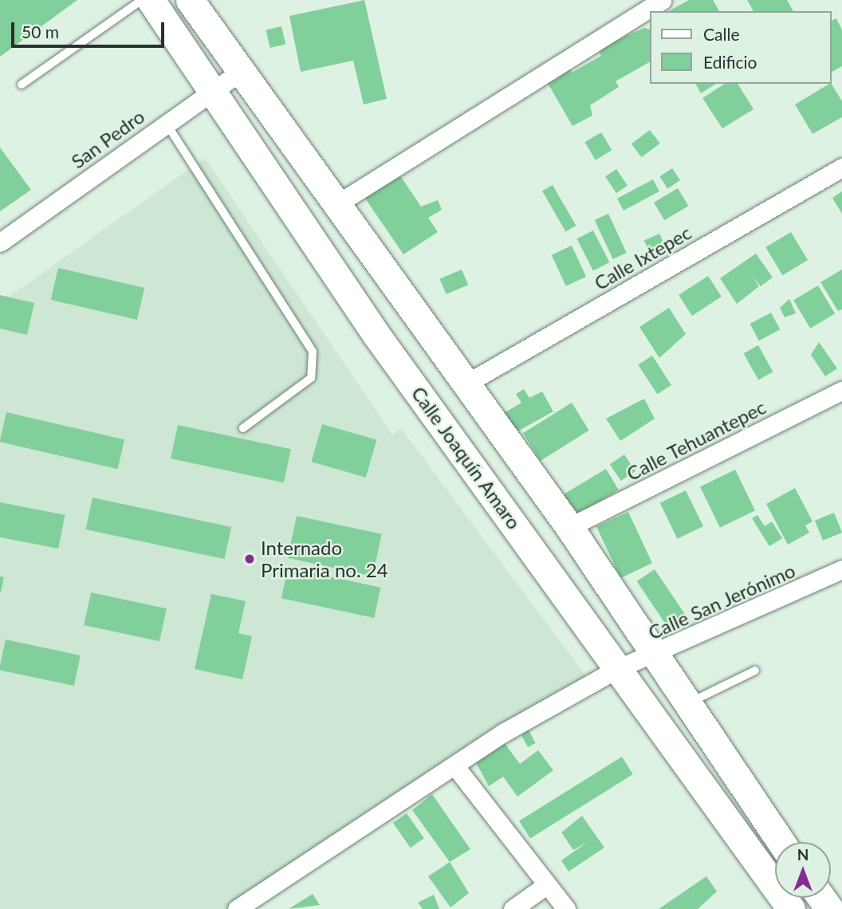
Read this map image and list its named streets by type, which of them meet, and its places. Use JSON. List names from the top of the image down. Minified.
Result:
{"streets":{"main road":["Calle Joaquín Amaro"],"street":["San Pedro","Calle Ixtepec","Calle Tehuantepec","Calle San Jerónimo"]},"crossings":[["San Pedro","Calle Joaquín Amaro"],["Calle Joaquín Amaro","Calle San Jerónimo"]],"places":["Internado Primaria no. 24"],"legend":["Calle","Edificio"],"scale_bar":"50 m","north":"top"}
